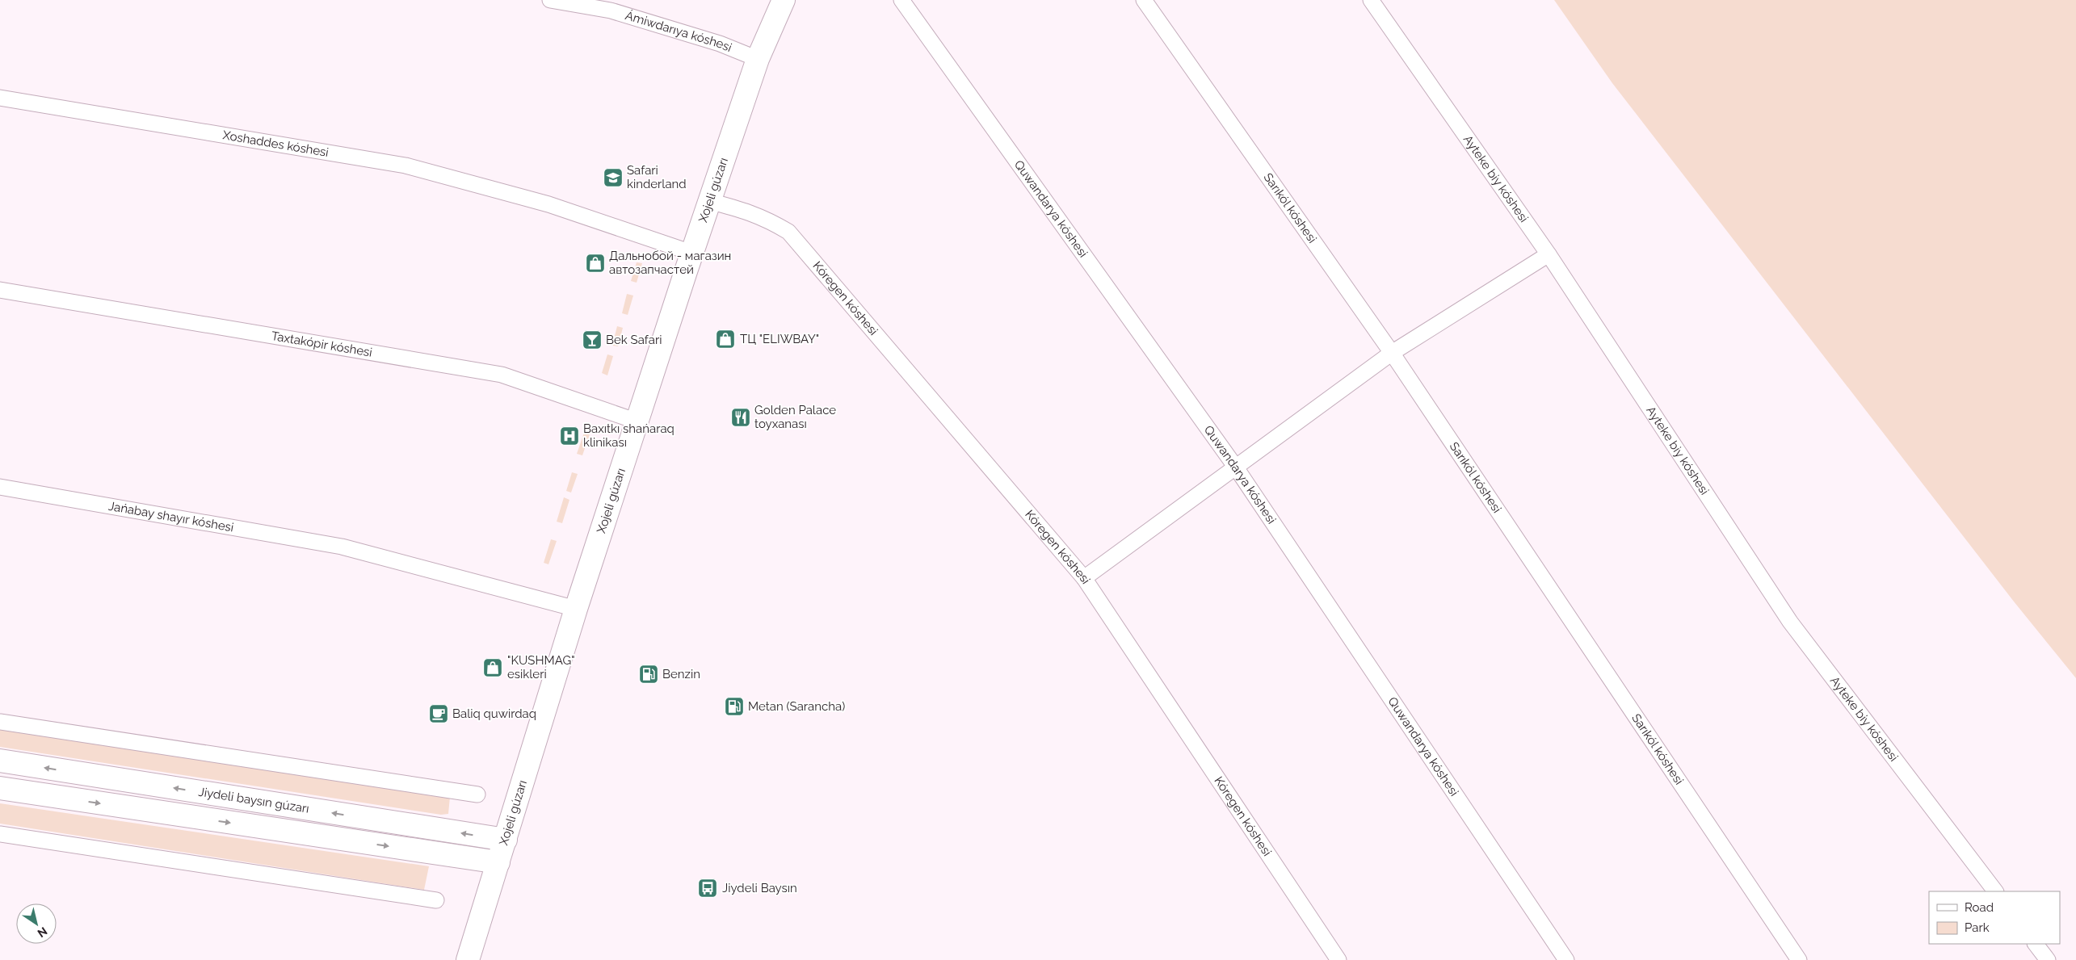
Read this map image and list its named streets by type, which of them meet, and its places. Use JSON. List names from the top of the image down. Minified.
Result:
{"streets":{"main road":["Xojeli gúzarı","Jiydeli baysın gúzarı"],"street":["Ámiwdarıya kóshesi","Xoshaddes kóshesi","Ayteke biy kóshesi","Sarıkól kóshesi","Quwandarya kóshesi","Kóregen kóshesi","Taxtakópir kóshesi","Jańabay shayır kóshesi"]},"crossings":[["Ámiwdarıya kóshesi","Xojeli gúzarı"],["Xoshaddes kóshesi","Xojeli gúzarı"],["Xojeli gúzarı","Kóregen kóshesi"],["Xojeli gúzarı","Taxtakópir kóshesi"],["Xojeli gúzarı","Jańabay shayır kóshesi"],["Xojeli gúzarı","Jiydeli baysın gúzarı"]],"places":{"school or university":["Safari kinderland"],"shop":["Дальнобой - магазин автозапчастей","ТЦ \"ELIWBAY\"","\"KUSHMAG\" esikleri"],"bar":["Bek Safari"],"restaurant":["Golden Palace toyxanası"],"hospital":["Baxıtkı shańaraq klinikası"],"fuel station":["Benzin","Metan (Sarancha)"],"cafe":["Baliq quwirdaq"],"bus stop":["Jiydeli Baysın"]},"legend":["Road","Park"],"north":"bottom right"}
